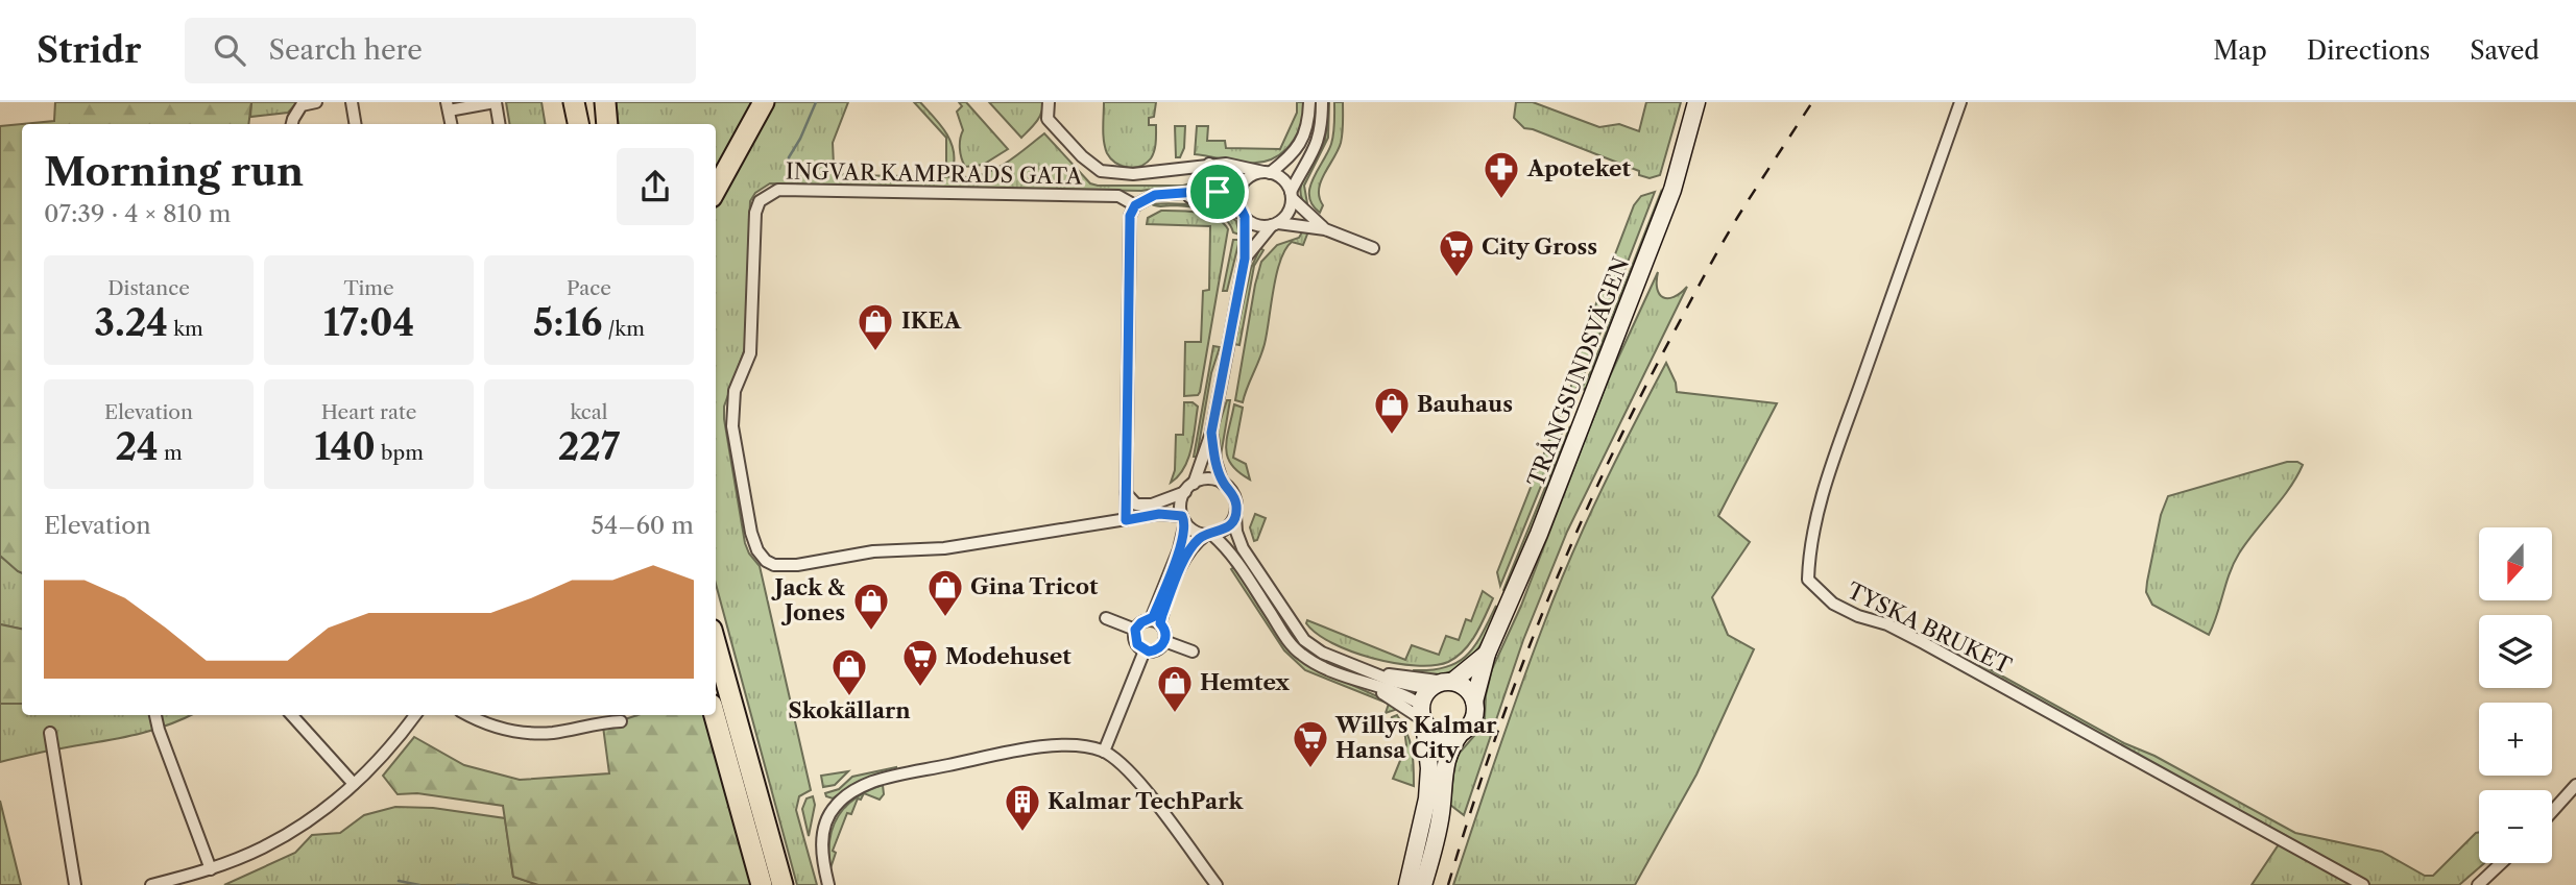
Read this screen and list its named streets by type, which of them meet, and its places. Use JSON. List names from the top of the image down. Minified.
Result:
{"streets":{"main road":["TRÅNGSUNDSVÄGEN"],"street":["INGVAR KAMPRADS GATA","TYSKA BRUKET"]},"places":{"pharmacy":["Apoteket"],"supermarket":["City Gross","Modehuset","Willys Kalmar Hansa City"],"shop":["IKEA","Bauhaus","Gina Tricot","Jack & Jones","Skokällarn","Hemtex"],"building":["Kalmar TechPark"]},"north":"bottom","page":{"header":"Stridr","search":"Search here","nav":["Map","Directions","Saved"],"heading":["Morning run","07:39 · 4 × 810 m"],"stats":[["Distance","3.24 km"],["Time","17:04"],["Pace","5:16 /km"],["Elevation","24 m"],["Heart rate","140 bpm"],["kcal","227"]],"chart":["Elevation","54–60 m"],"map_buttons":["+","−"]}}
